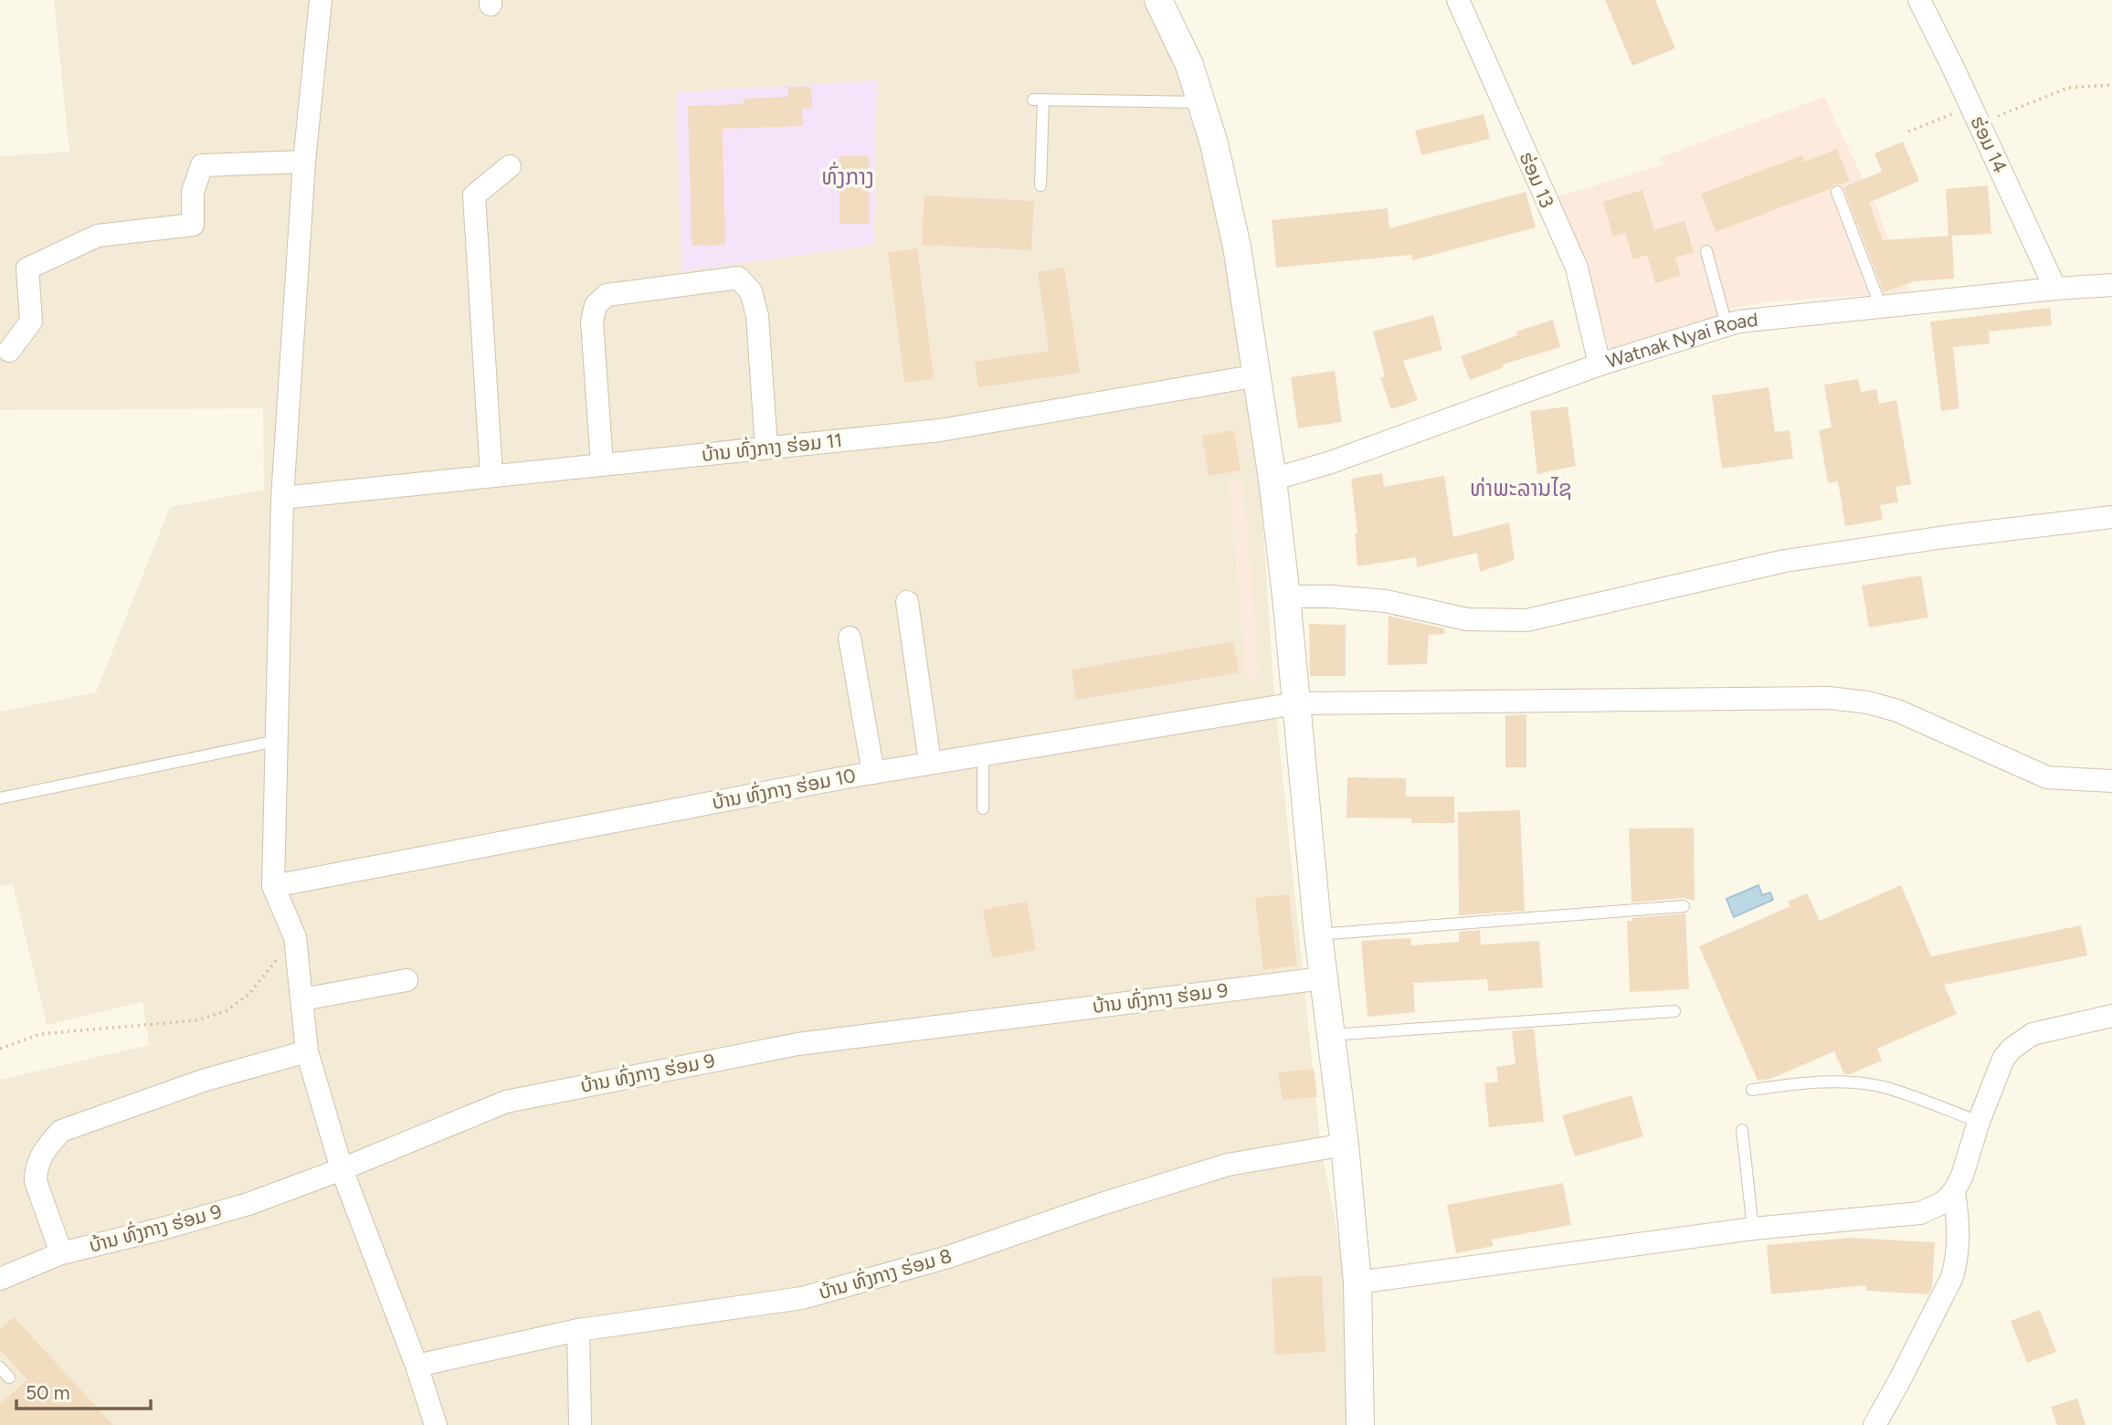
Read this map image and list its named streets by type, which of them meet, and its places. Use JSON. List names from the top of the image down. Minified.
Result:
{"streets":{"street":["ຮ່ອມ 14","ຮ່ອມ 13","Watnak Nyai Road","ບ້ານ ທົ່ງກາງ ຮ່ອມ 11","ບ້ານ ທົ່ງກາງ ຮ່ອມ 10","ບ້ານ ທົ່ງກາງ ຮ່ອມ 9","ບ້ານ ທົ່ງກາງ ຮ່ອມ 8"]},"crossings":[["ຮ່ອມ 14","Watnak Nyai Road"],["ຮ່ອມ 13","Watnak Nyai Road"]],"districts":["ທົ່ງກາງ","ທ່າພະລານໄຊ"],"scale_bar":"50 m"}
